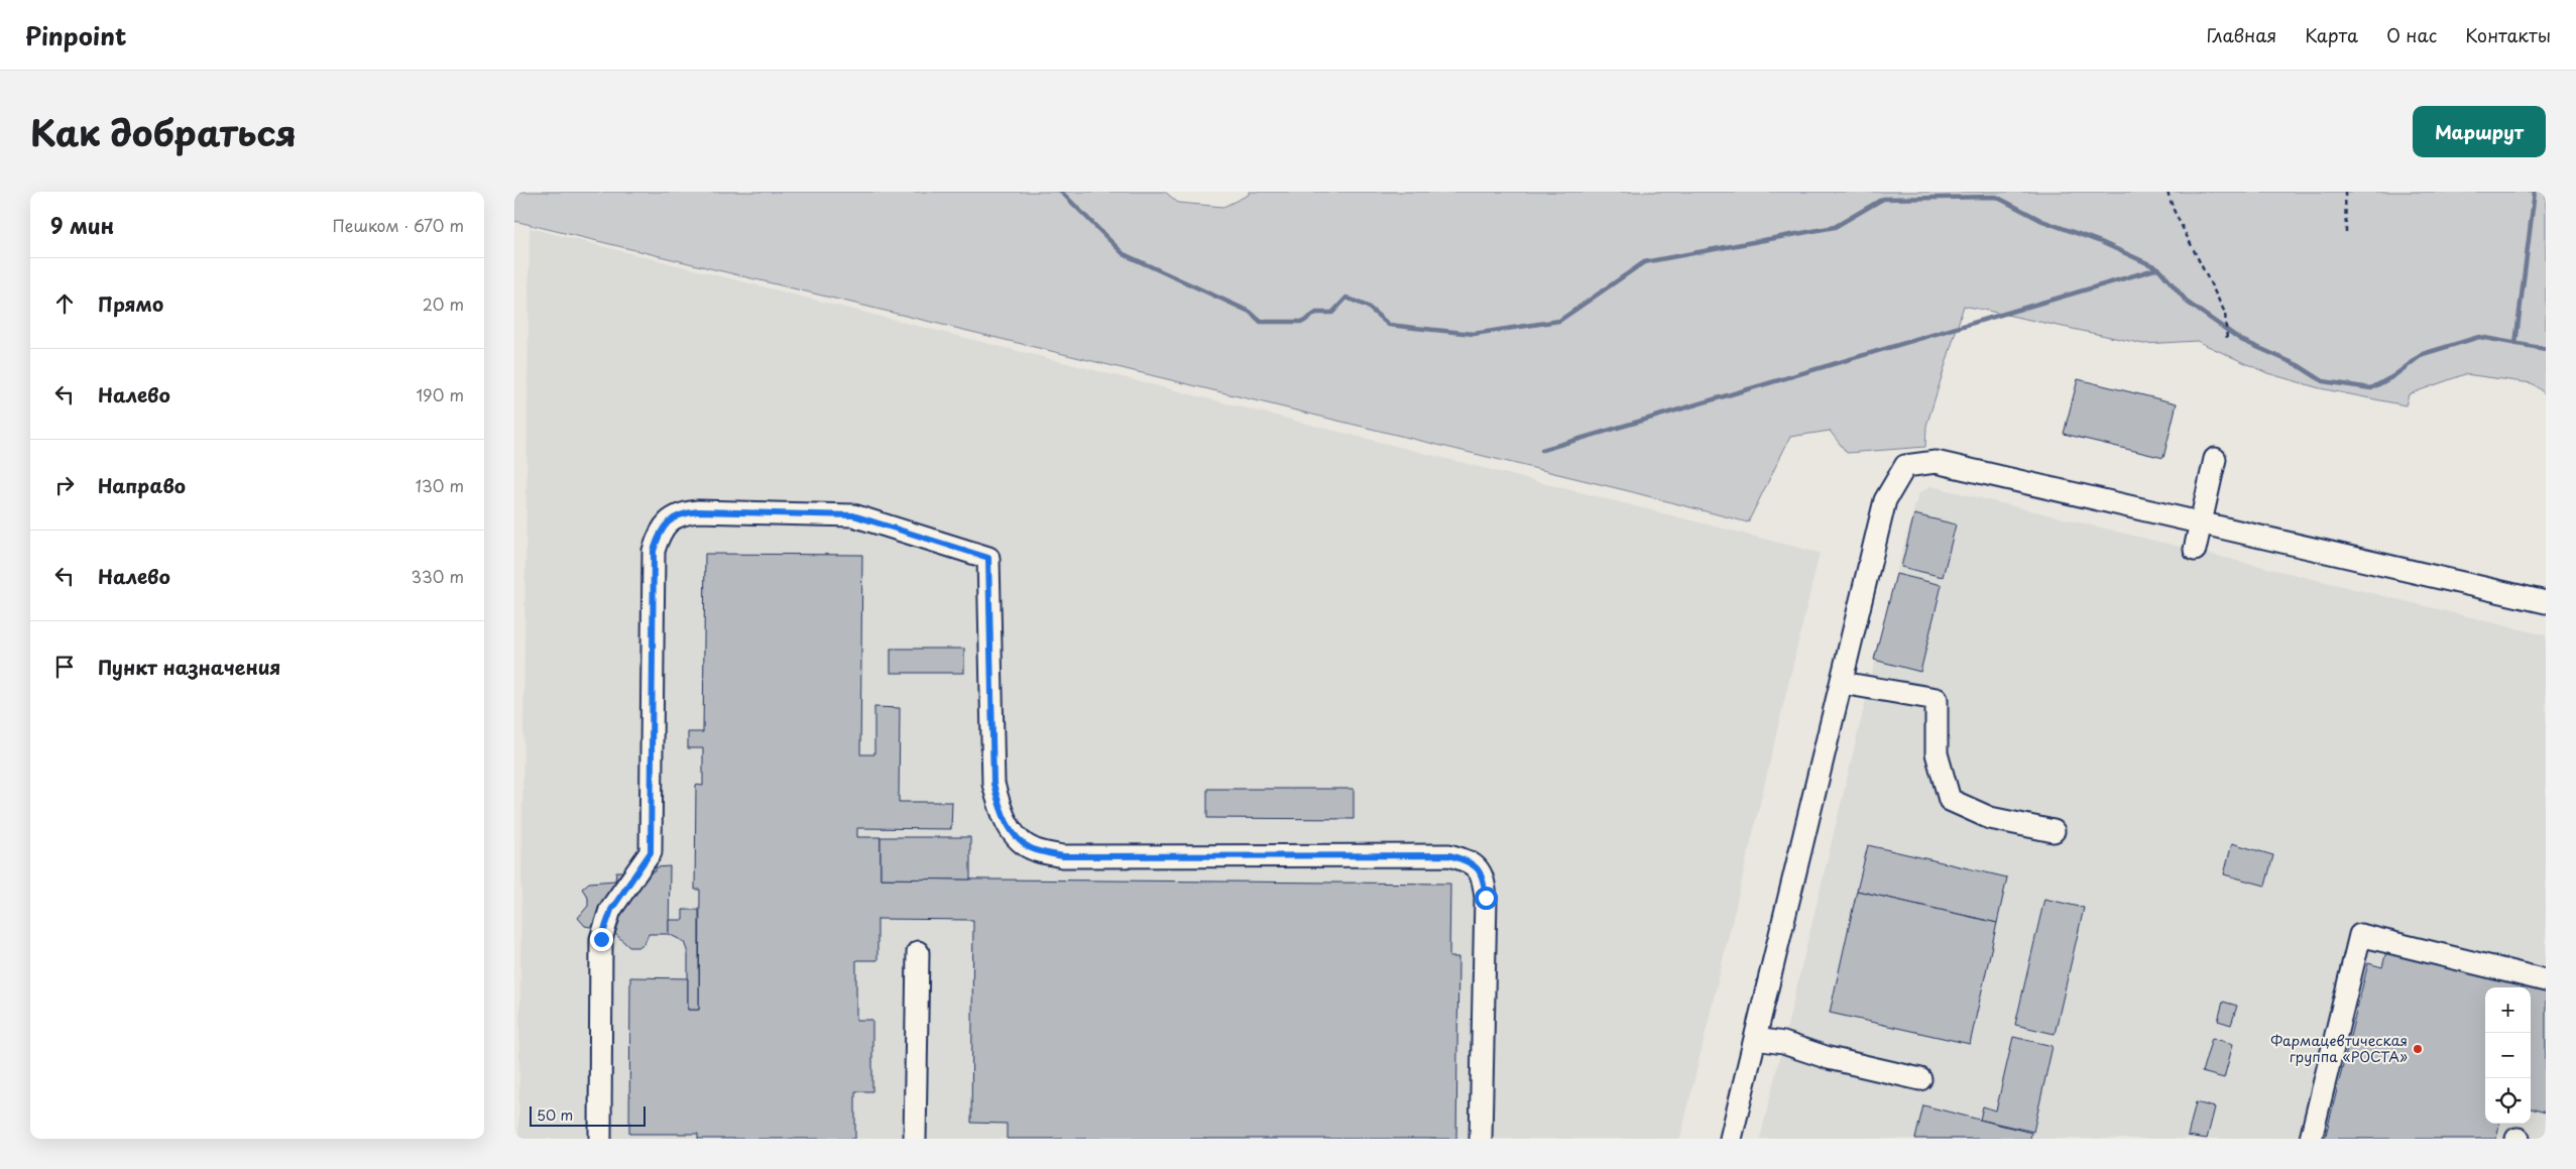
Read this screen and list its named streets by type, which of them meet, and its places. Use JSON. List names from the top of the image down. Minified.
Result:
{"places":["Фармацевтическая группа «РОСТА»"],"scale_bar":"50 m","page":{"header":"Pinpoint","nav":["Главная","Карта","О нас","Контакты"],"title":"Как добраться","buttons":"Маршрут","heading":["9 мин","Пешком · 670 m"],"list":[["Прямо","20 m"],["Налево","190 m"],["Направо","130 m"],["Налево","330 m"],"Пункт назначения"],"map_buttons":["+","−"],"scale":"50 m"}}
